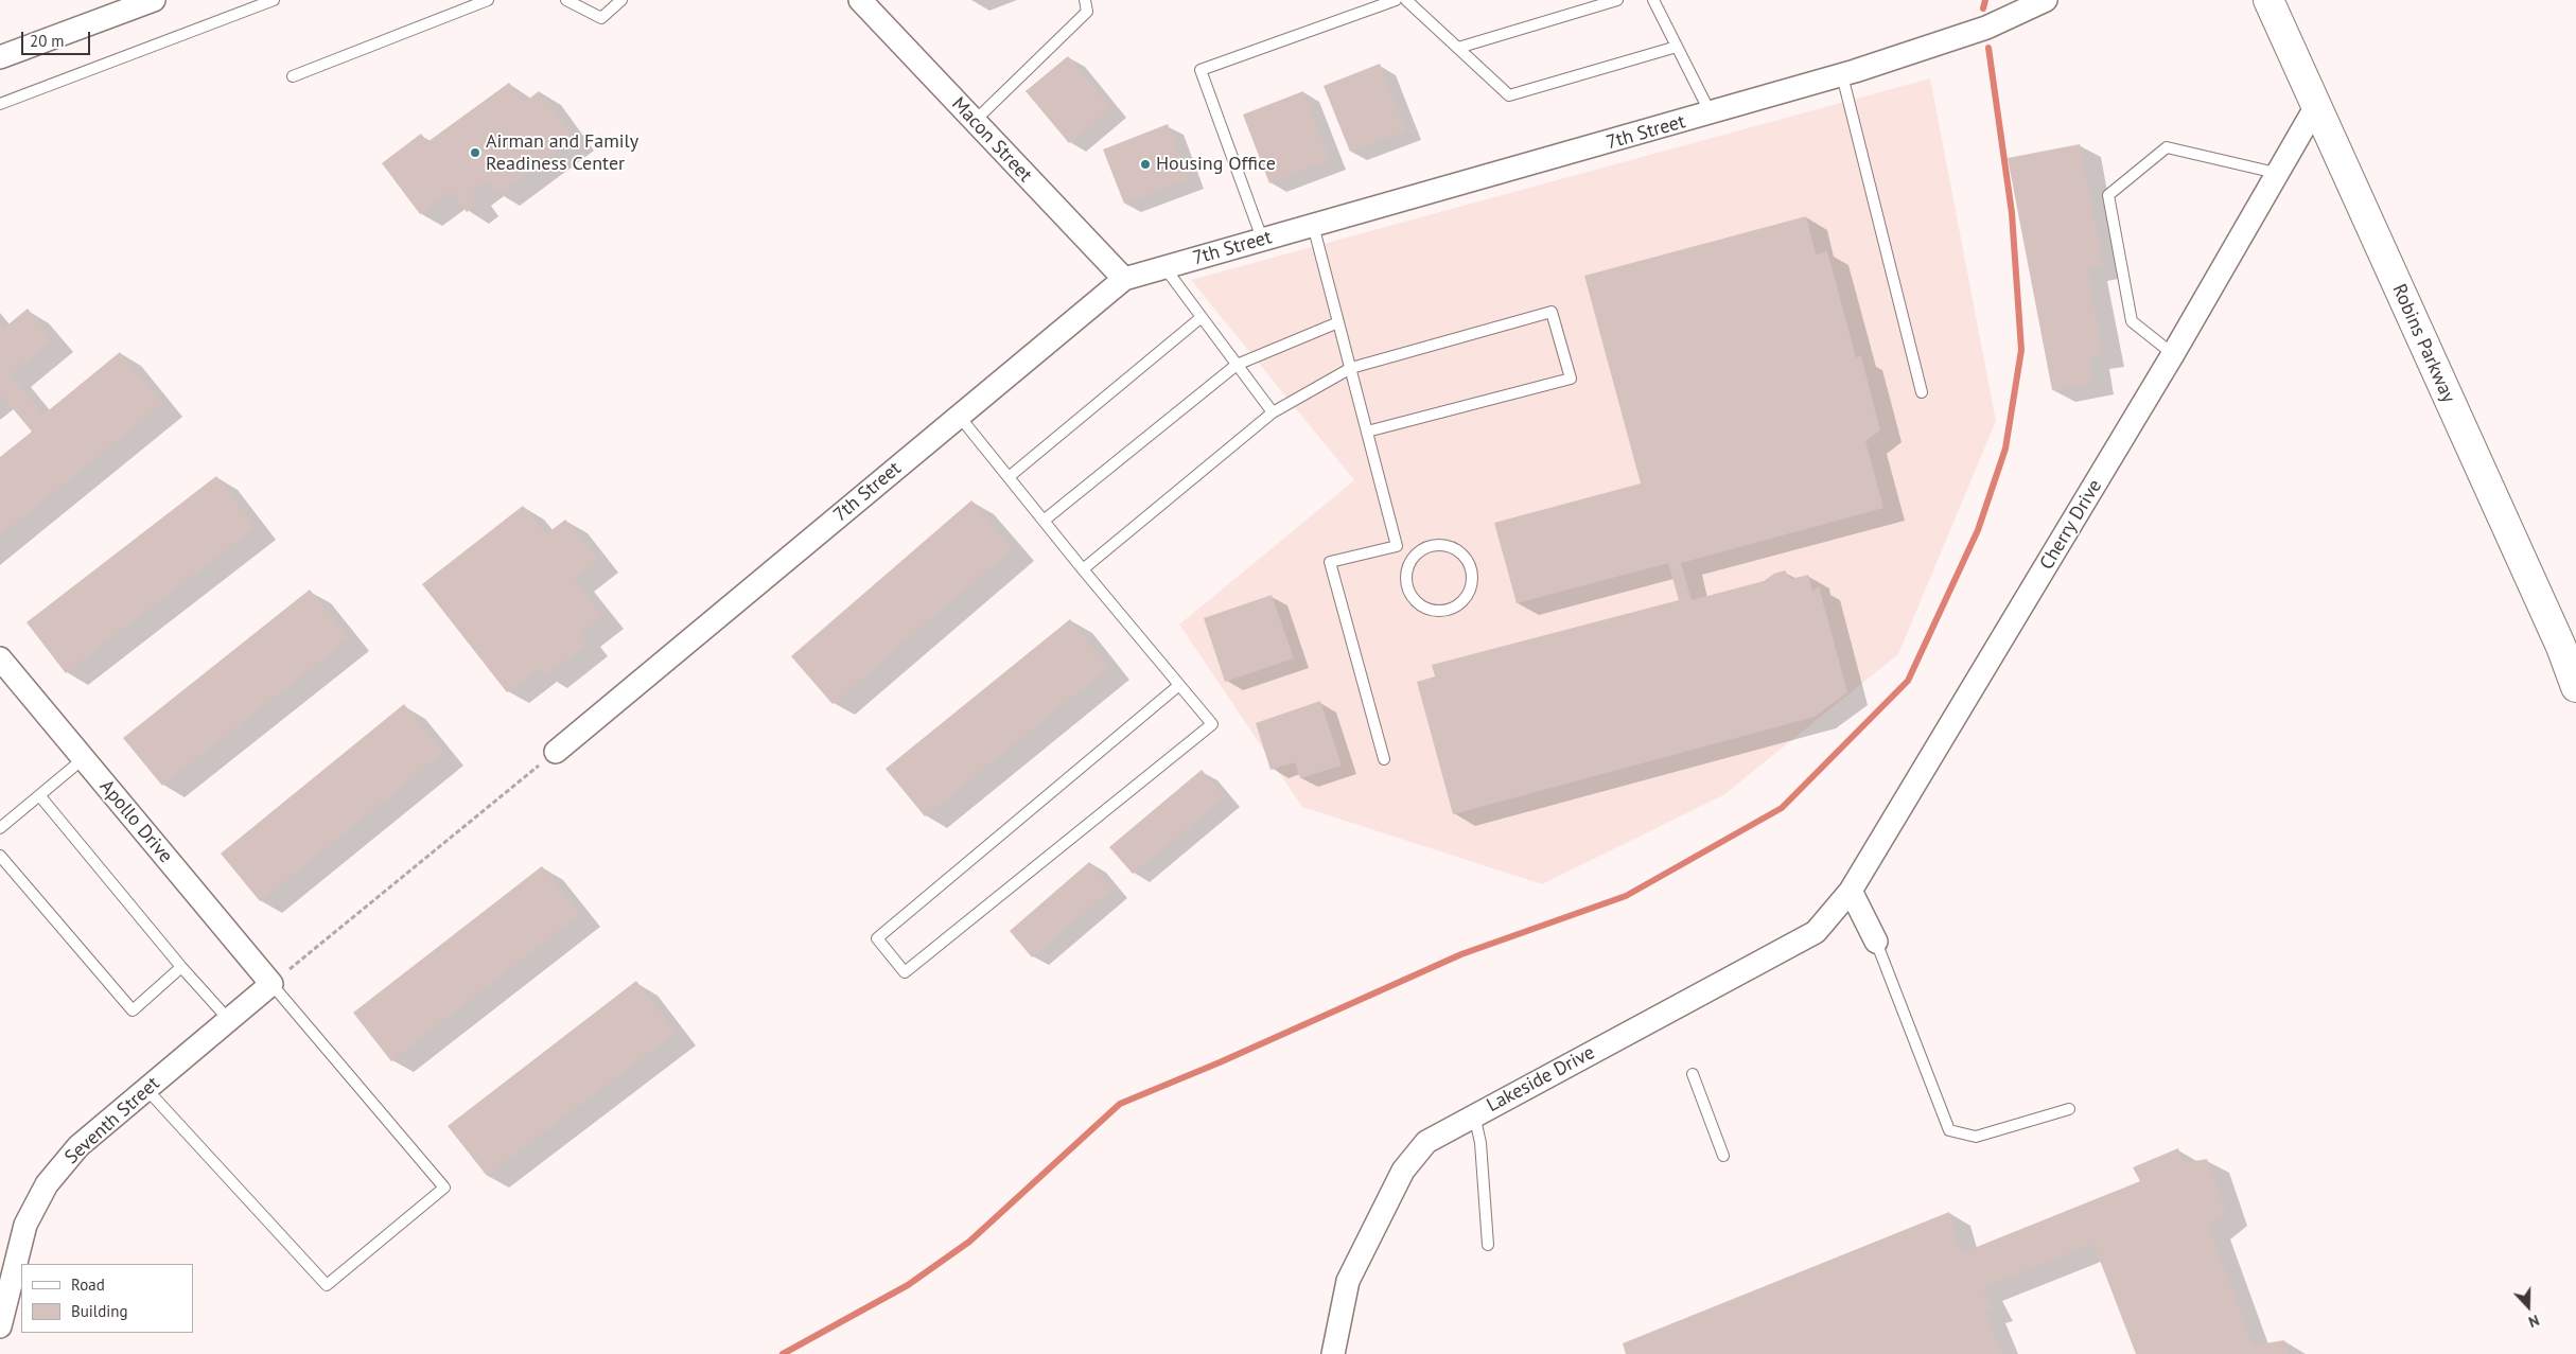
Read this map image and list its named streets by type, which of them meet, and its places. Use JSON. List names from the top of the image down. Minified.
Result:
{"streets":{"street":["7th Street","Macon Street","Robins Parkway","Cherry Drive","Apollo Drive","Lakeside Drive","Seventh Street"]},"crossings":[["7th Street","Macon Street"],["Robins Parkway","Cherry Drive"],["Cherry Drive","Lakeside Drive"],["Apollo Drive","Seventh Street"]],"places":["Airman and Family Readiness Center","Housing Office"],"legend":["Road","Building"],"scale_bar":"20 m","north":"bottom"}
